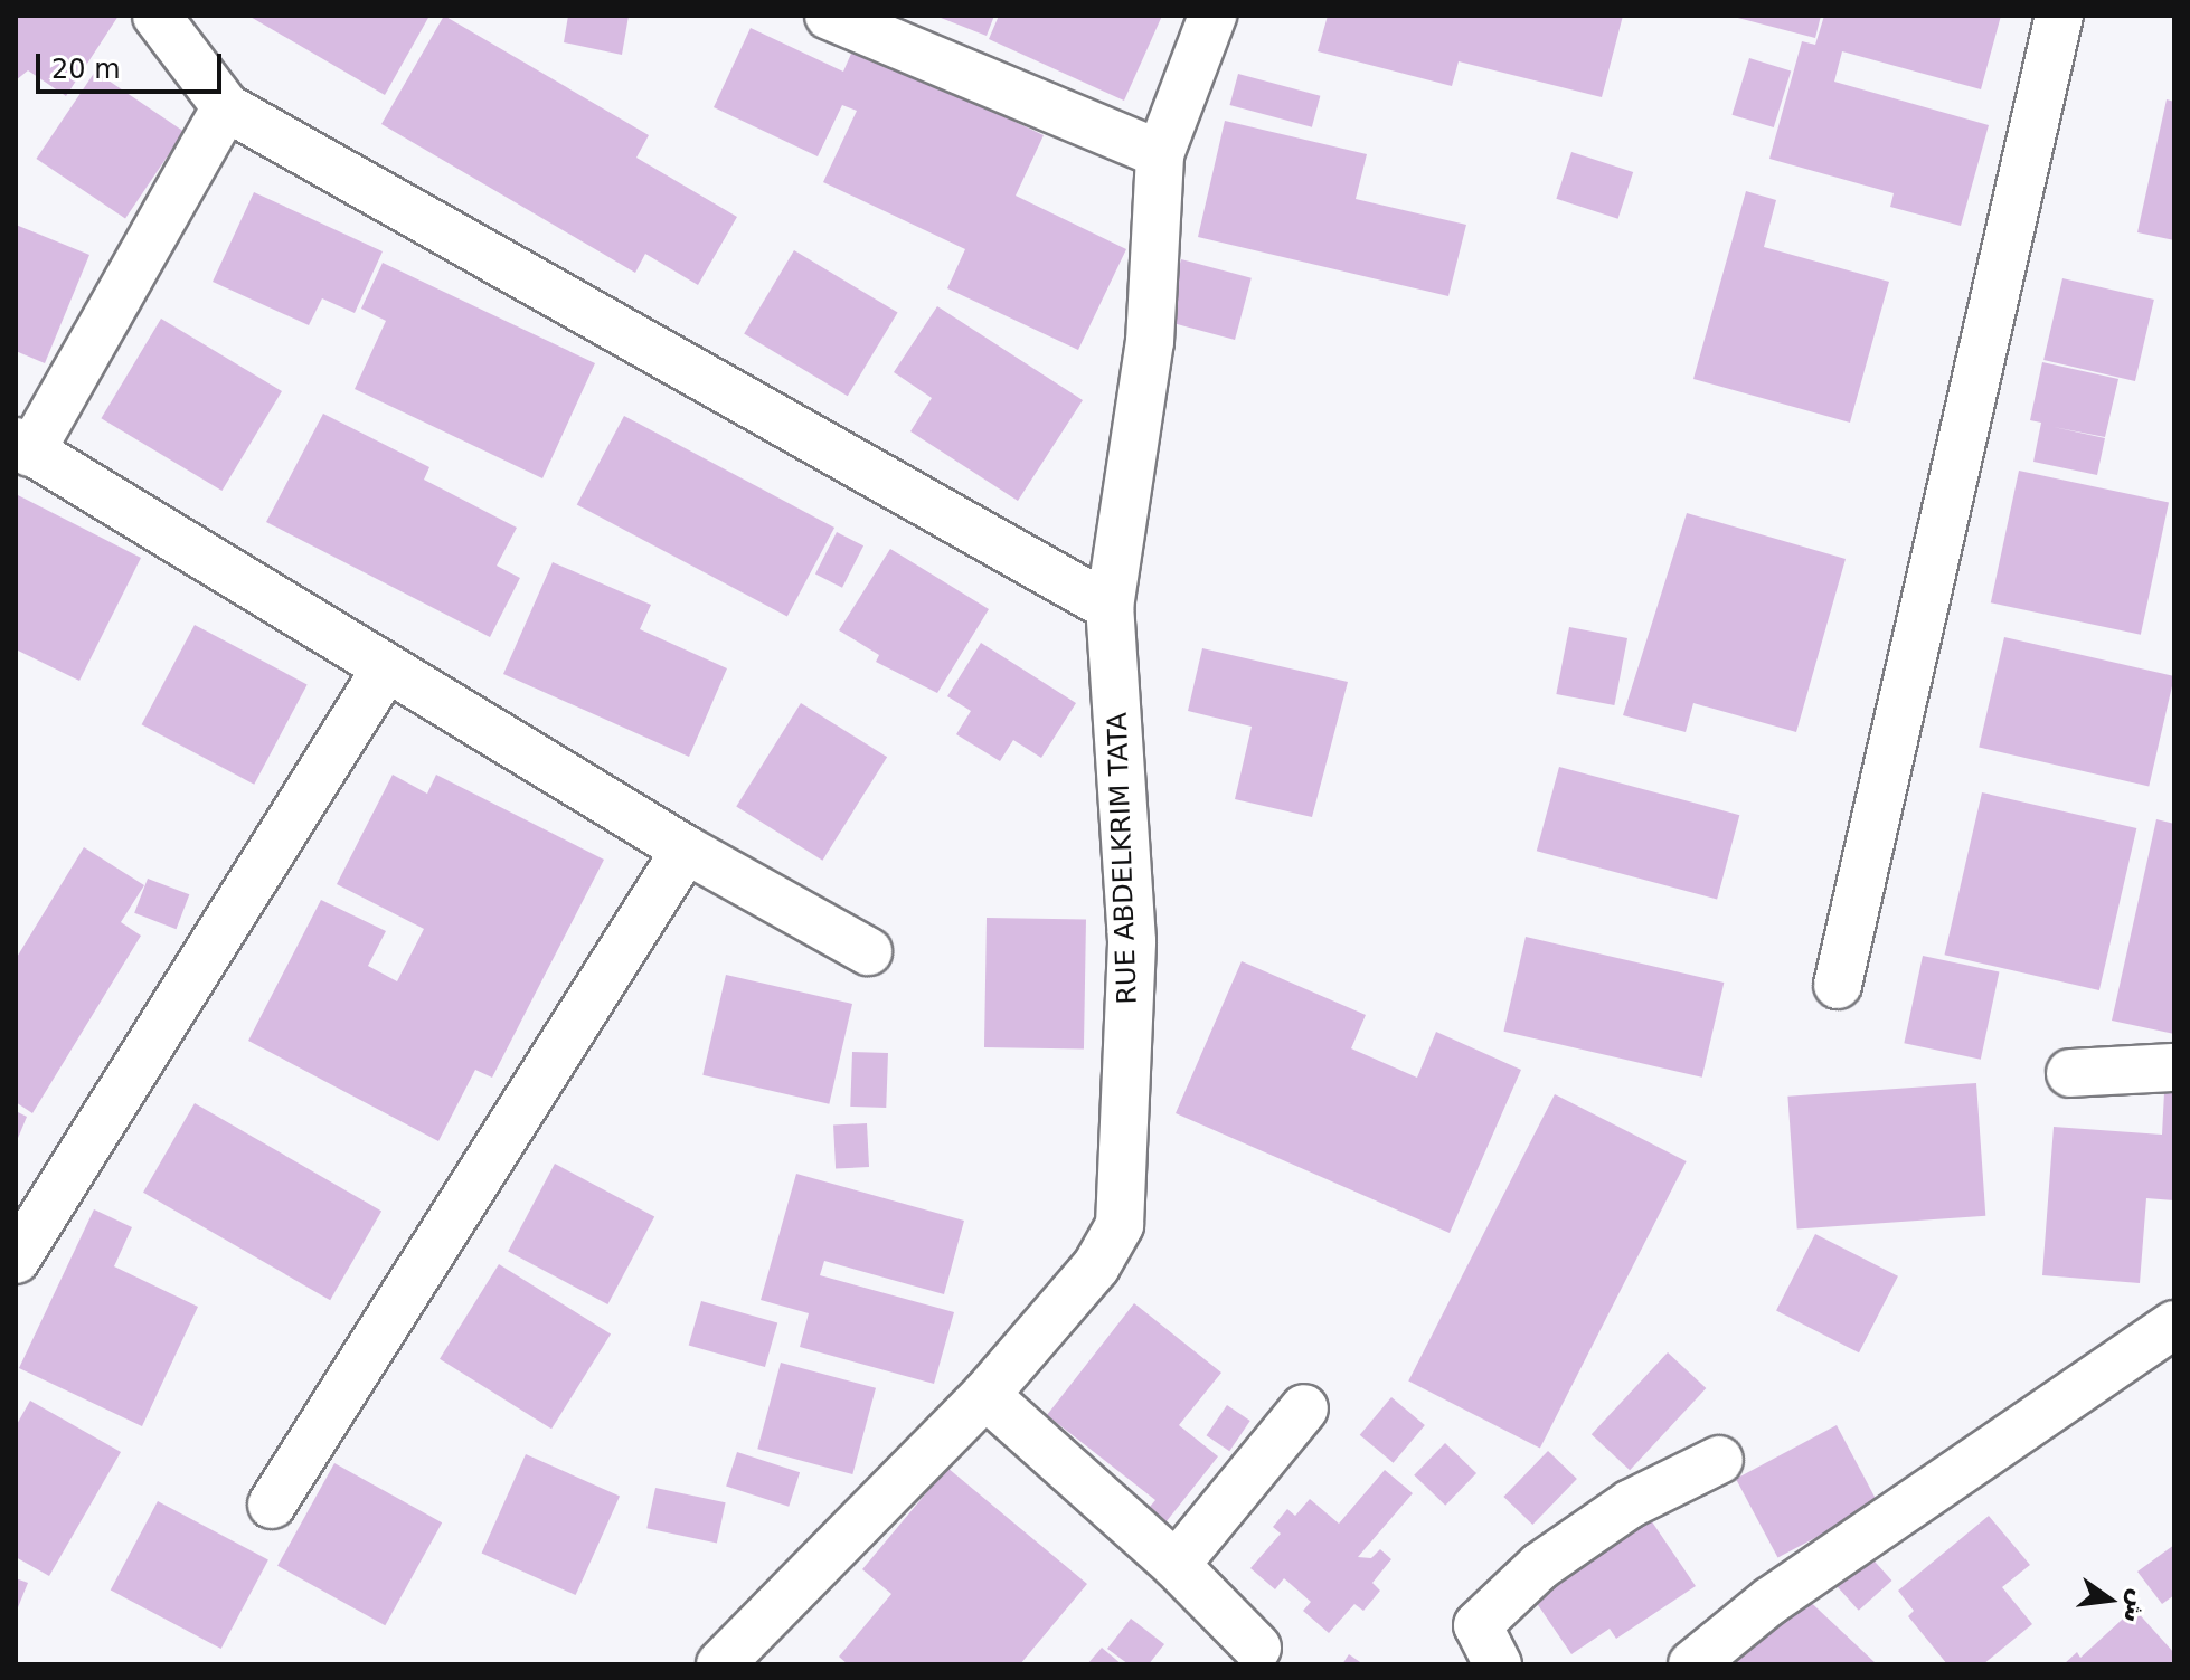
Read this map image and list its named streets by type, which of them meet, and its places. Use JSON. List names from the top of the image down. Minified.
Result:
{"streets":{"street":["RUE ABDELKRIM TATA"]},"scale_bar":"20 m","north":"right"}
